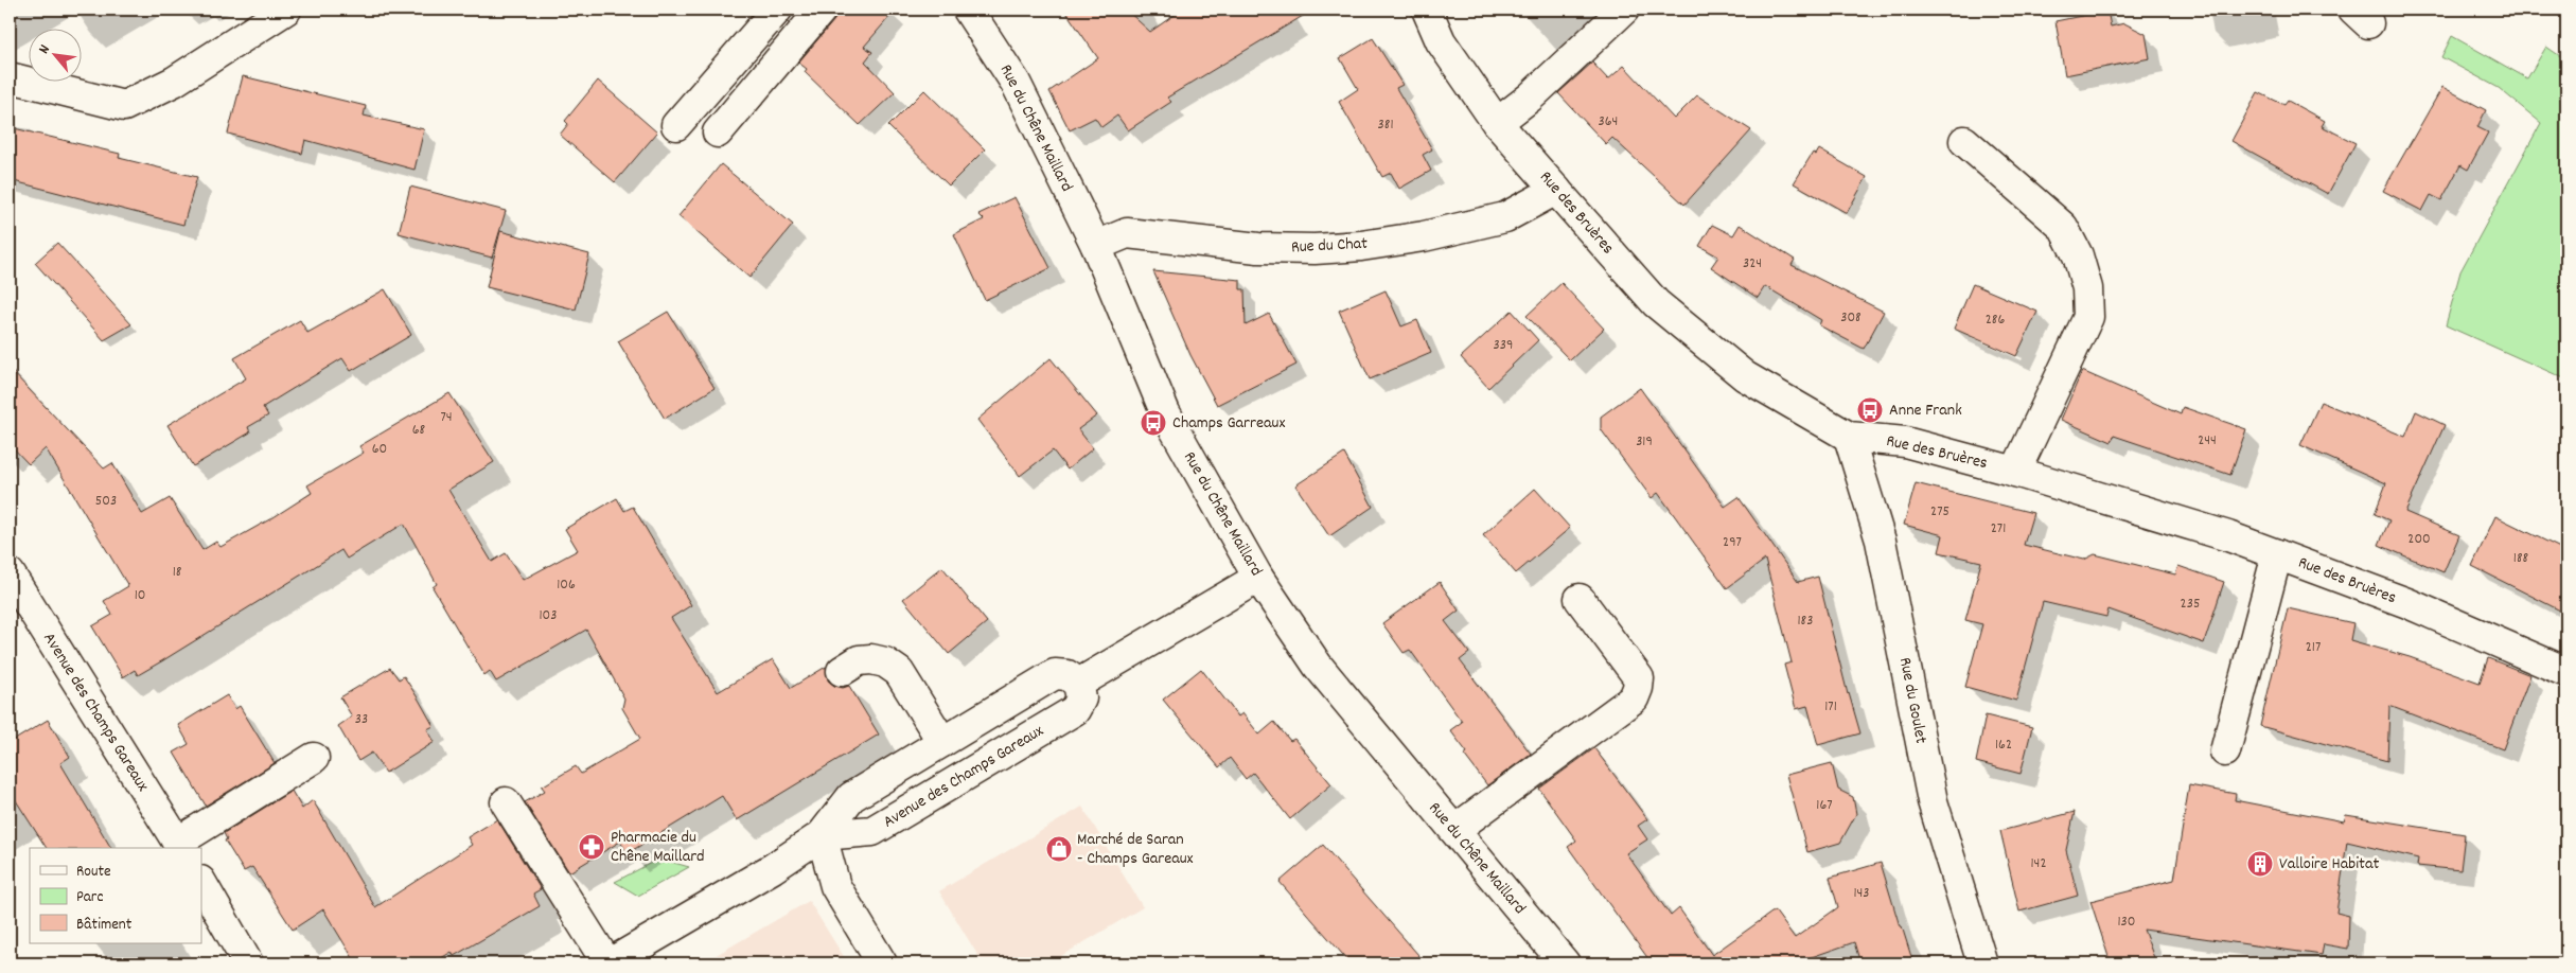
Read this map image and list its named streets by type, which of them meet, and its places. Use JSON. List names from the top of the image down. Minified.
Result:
{"streets":{"street":["Rue du Chêne Maillard","Rue des Bruères","Rue du Chat","Rue du Goulet","Avenue des Champs Gareaux"]},"crossings":[["Rue du Chêne Maillard","Rue du Chat"],["Rue des Bruères","Rue du Chat"],["Rue des Bruères","Rue du Goulet"]],"places":{"bus stop":["Anne Frank","Champs Garreaux"],"pharmacy":["Pharmacie du Chêne Maillard"],"shop":["Marché de Saran - Champs Gareaux"],"building":["Valloire Habitat"]},"house_numbers":["364","381","324","308","286","339","74","68","244","319","60","503","275","271","200","297","188","18","106","10","235","103","183","217","171","33","162","167","142","143","130"],"legend":["Route","Parc","Bâtiment"],"north":"top left"}
